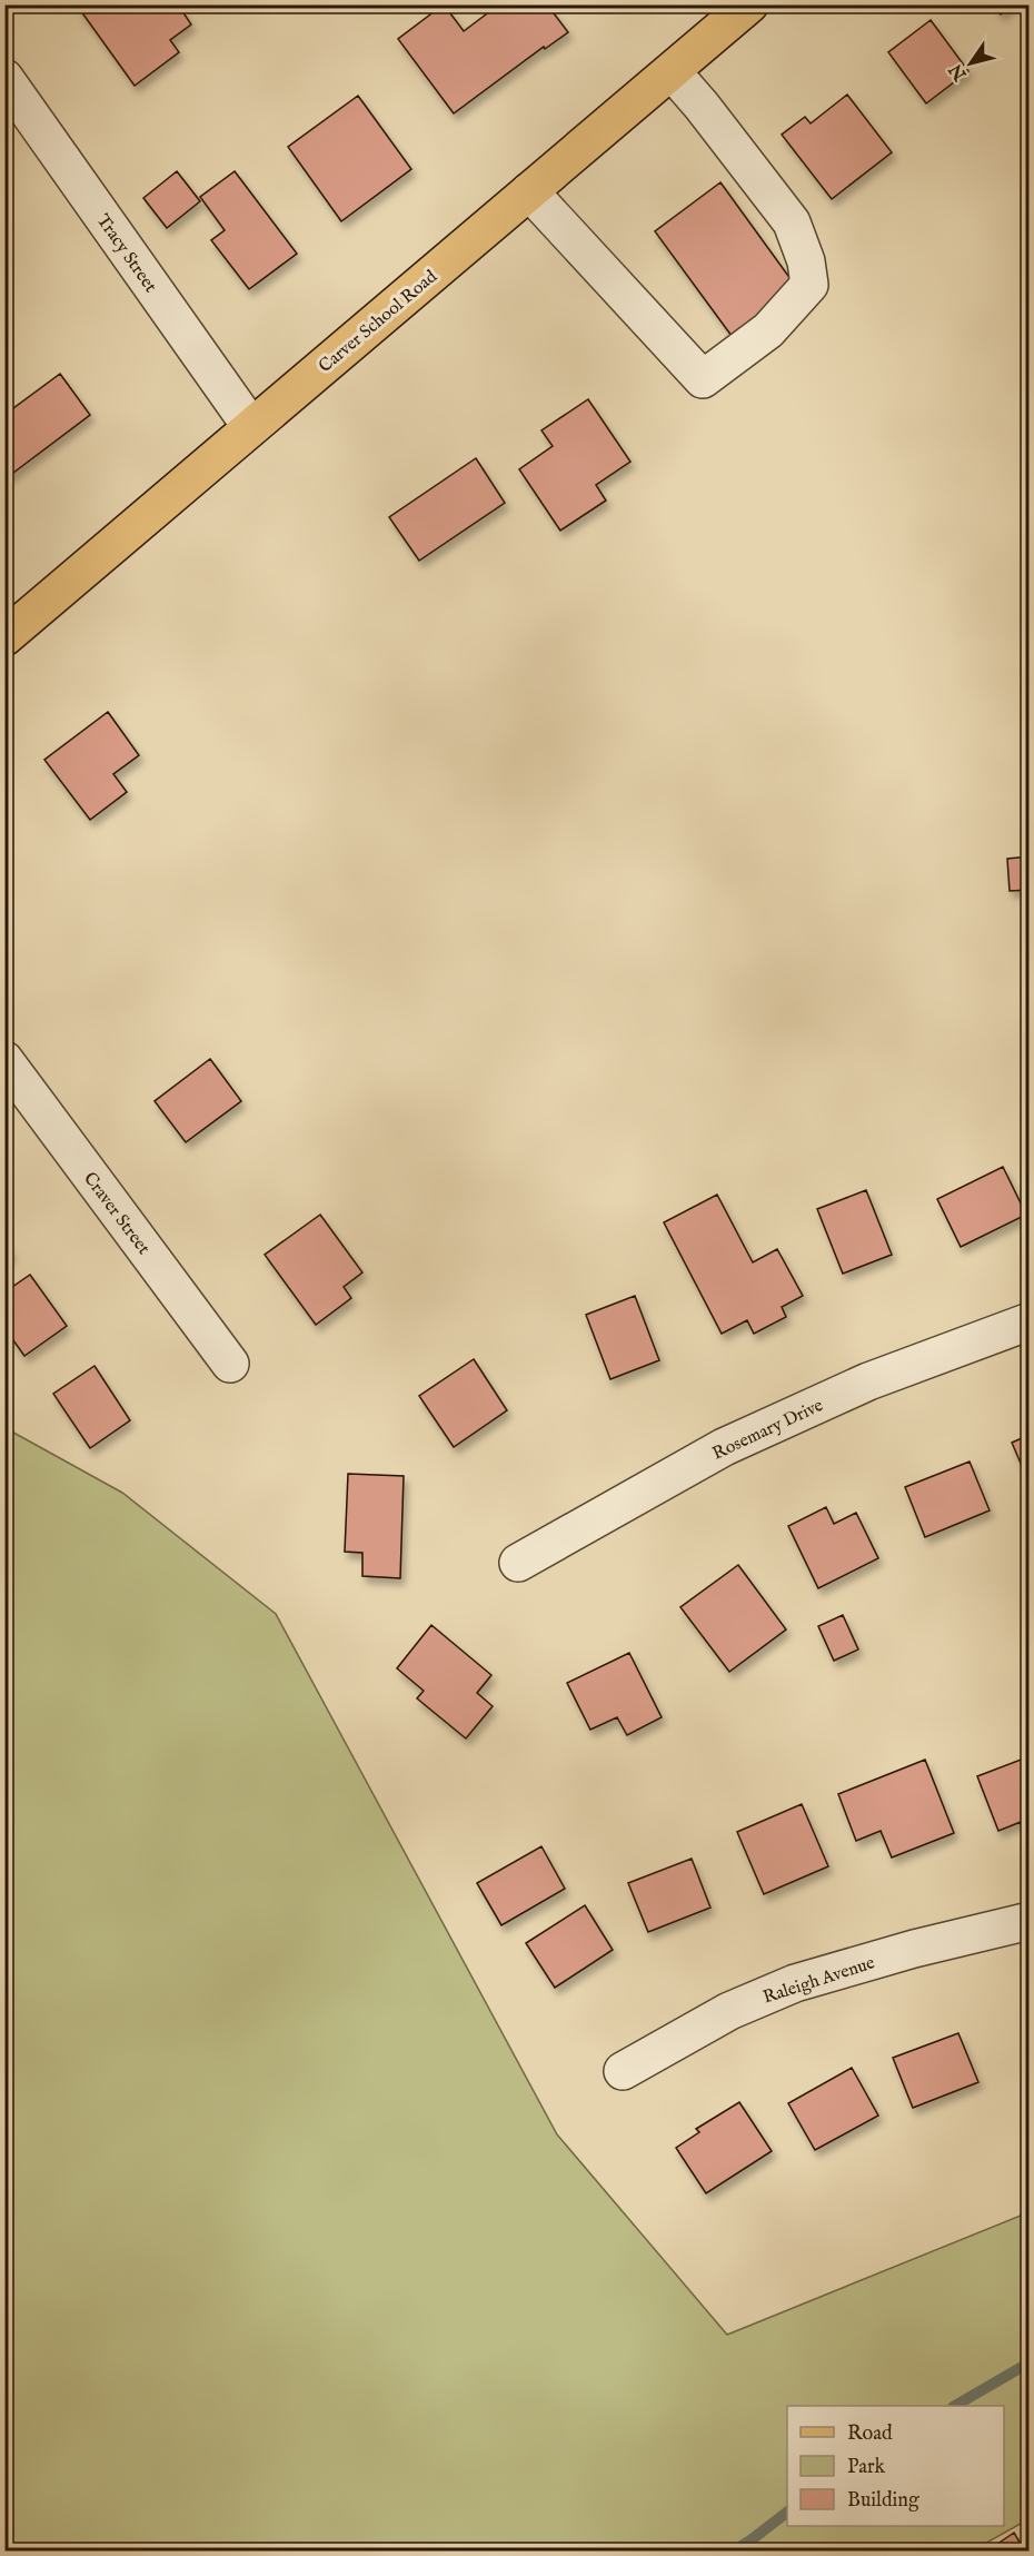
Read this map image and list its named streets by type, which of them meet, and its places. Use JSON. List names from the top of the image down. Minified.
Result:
{"streets":{"main road":["Carver School Road"],"street":["Tracy Street","Craver Street","Rosemary Drive","Raleigh Avenue"]},"crossings":[["Tracy Street","Carver School Road"]],"legend":["Road","Park","Building"],"north":"bottom left"}
